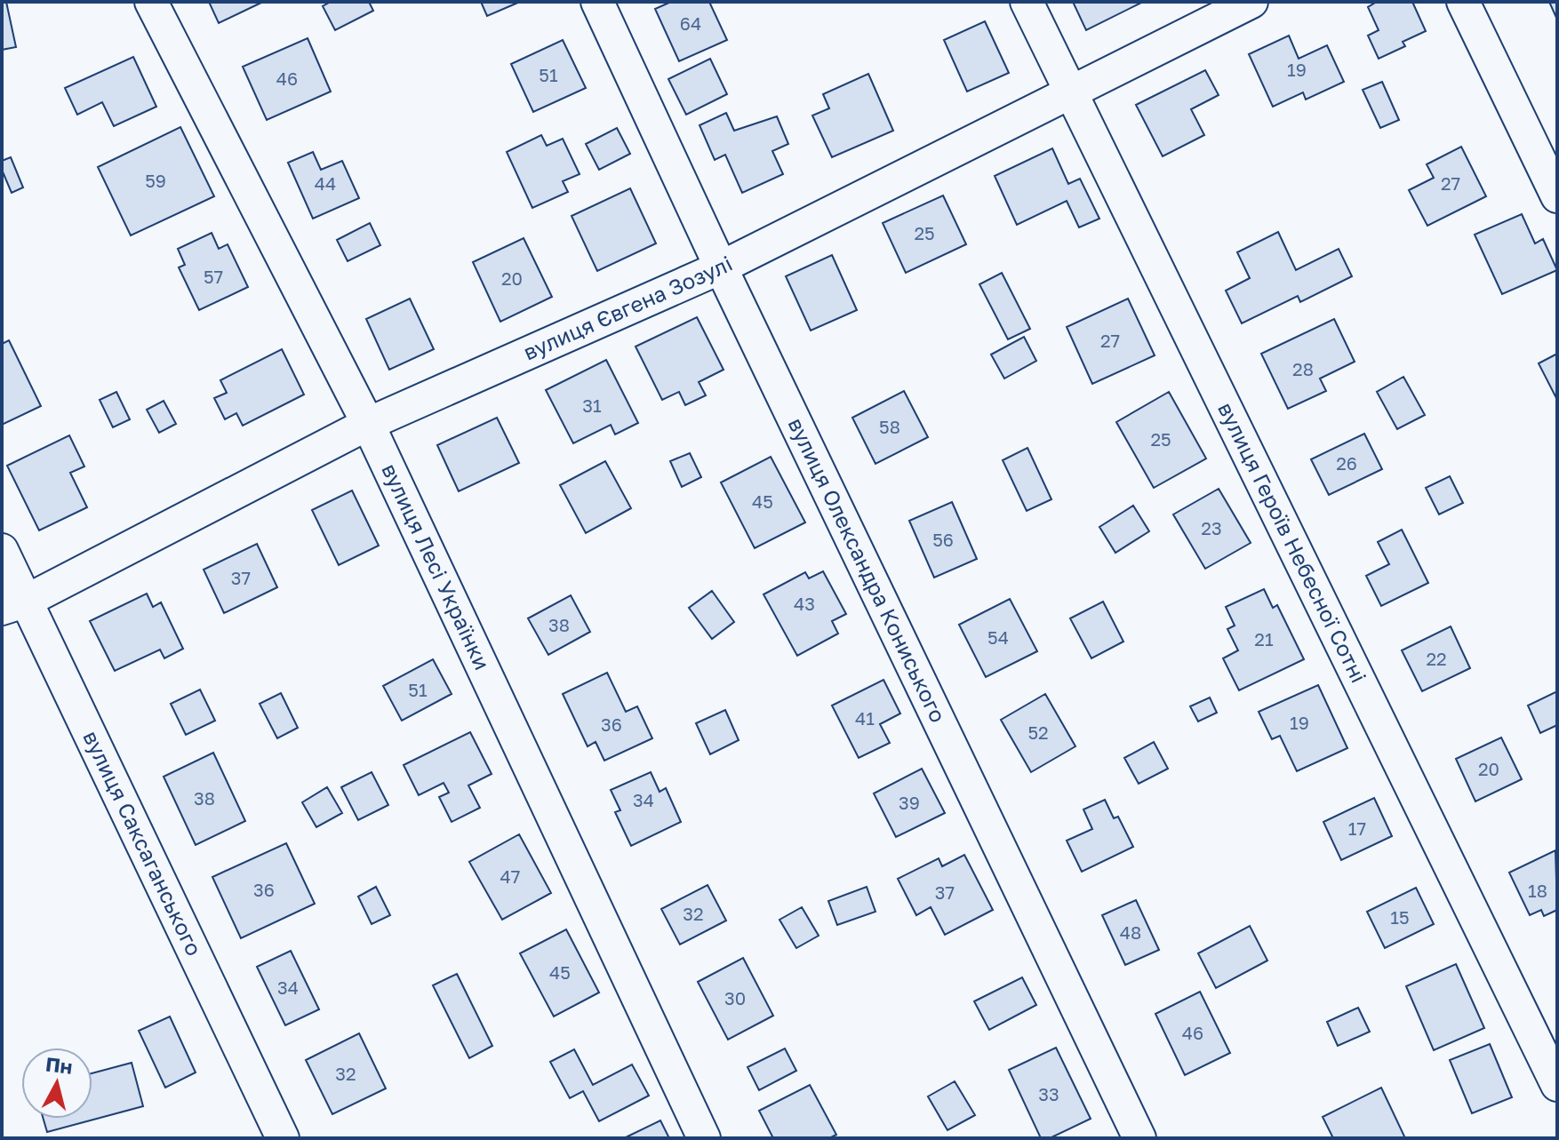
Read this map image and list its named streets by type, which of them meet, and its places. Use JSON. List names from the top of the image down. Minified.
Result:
{"streets":{"street":["вулиця Євгена Зозулі","вулиця Героїв Небесної Сотні","вулиця Лесі Українки","вулиця Олександра Кониського","вулиця Саксаганського"]},"crossings":[["вулиця Євгена Зозулі","вулиця Героїв Небесної Сотні"],["вулиця Євгена Зозулі","вулиця Лесі Українки"],["вулиця Євгена Зозулі","вулиця Олександра Кониського"],["вулиця Євгена Зозулі","вулиця Саксаганського"]],"house_numbers":["64","19","51","46","59","44","27","25","57","20","27","28","31","58","25","26","45","23","56","37","43","38","54","21","22","51","41","19","36","52","20","38","34","39","17","47","36","18","37","32","15","48","45","34","30","46","32","33"],"north":"top"}
